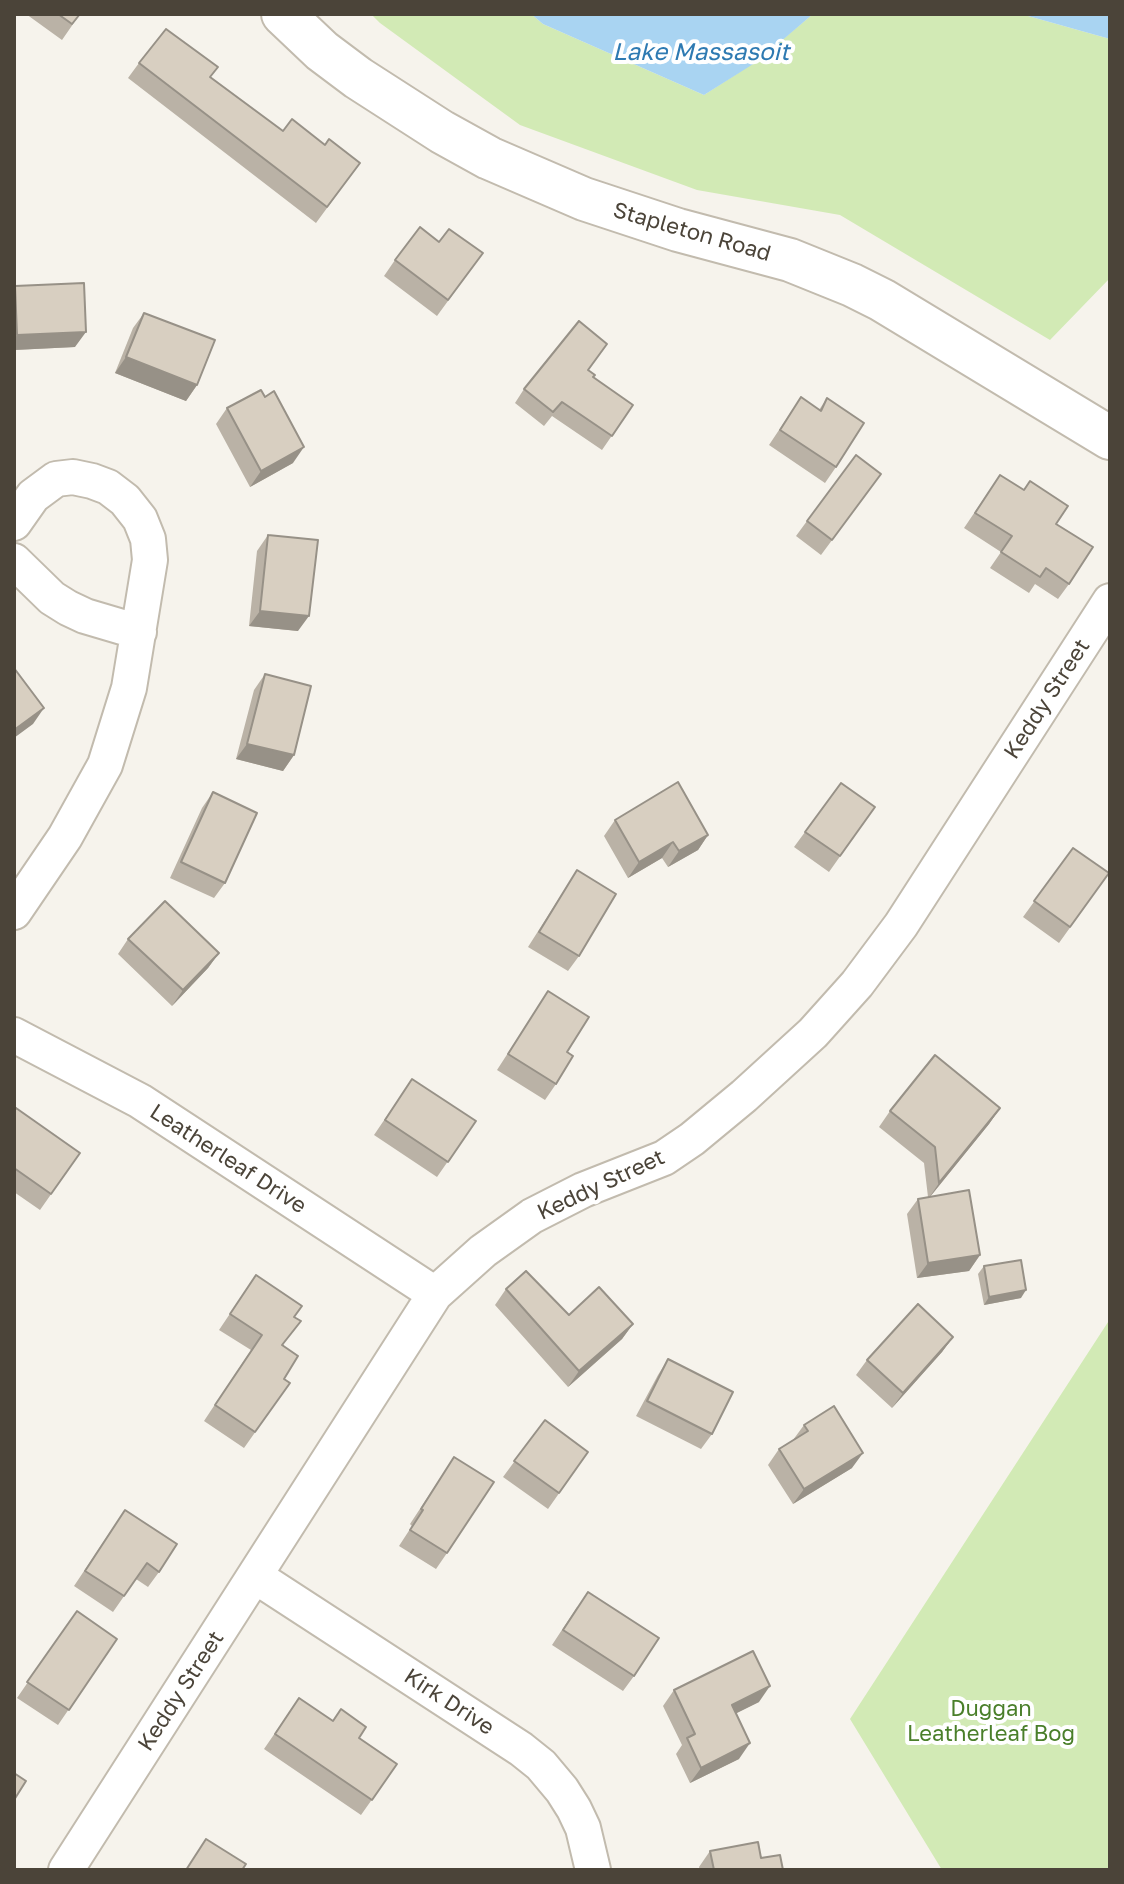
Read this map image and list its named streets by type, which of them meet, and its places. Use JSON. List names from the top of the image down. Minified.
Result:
{"streets":{"street":["Stapleton Road","Keddy Street","Leatherleaf Drive","Kirk Drive"]},"crossings":[["Keddy Street","Leatherleaf Drive"],["Keddy Street","Kirk Drive"]],"water":["Lake Massasoit"],"parks":["Duggan Leatherleaf Bog"]}
